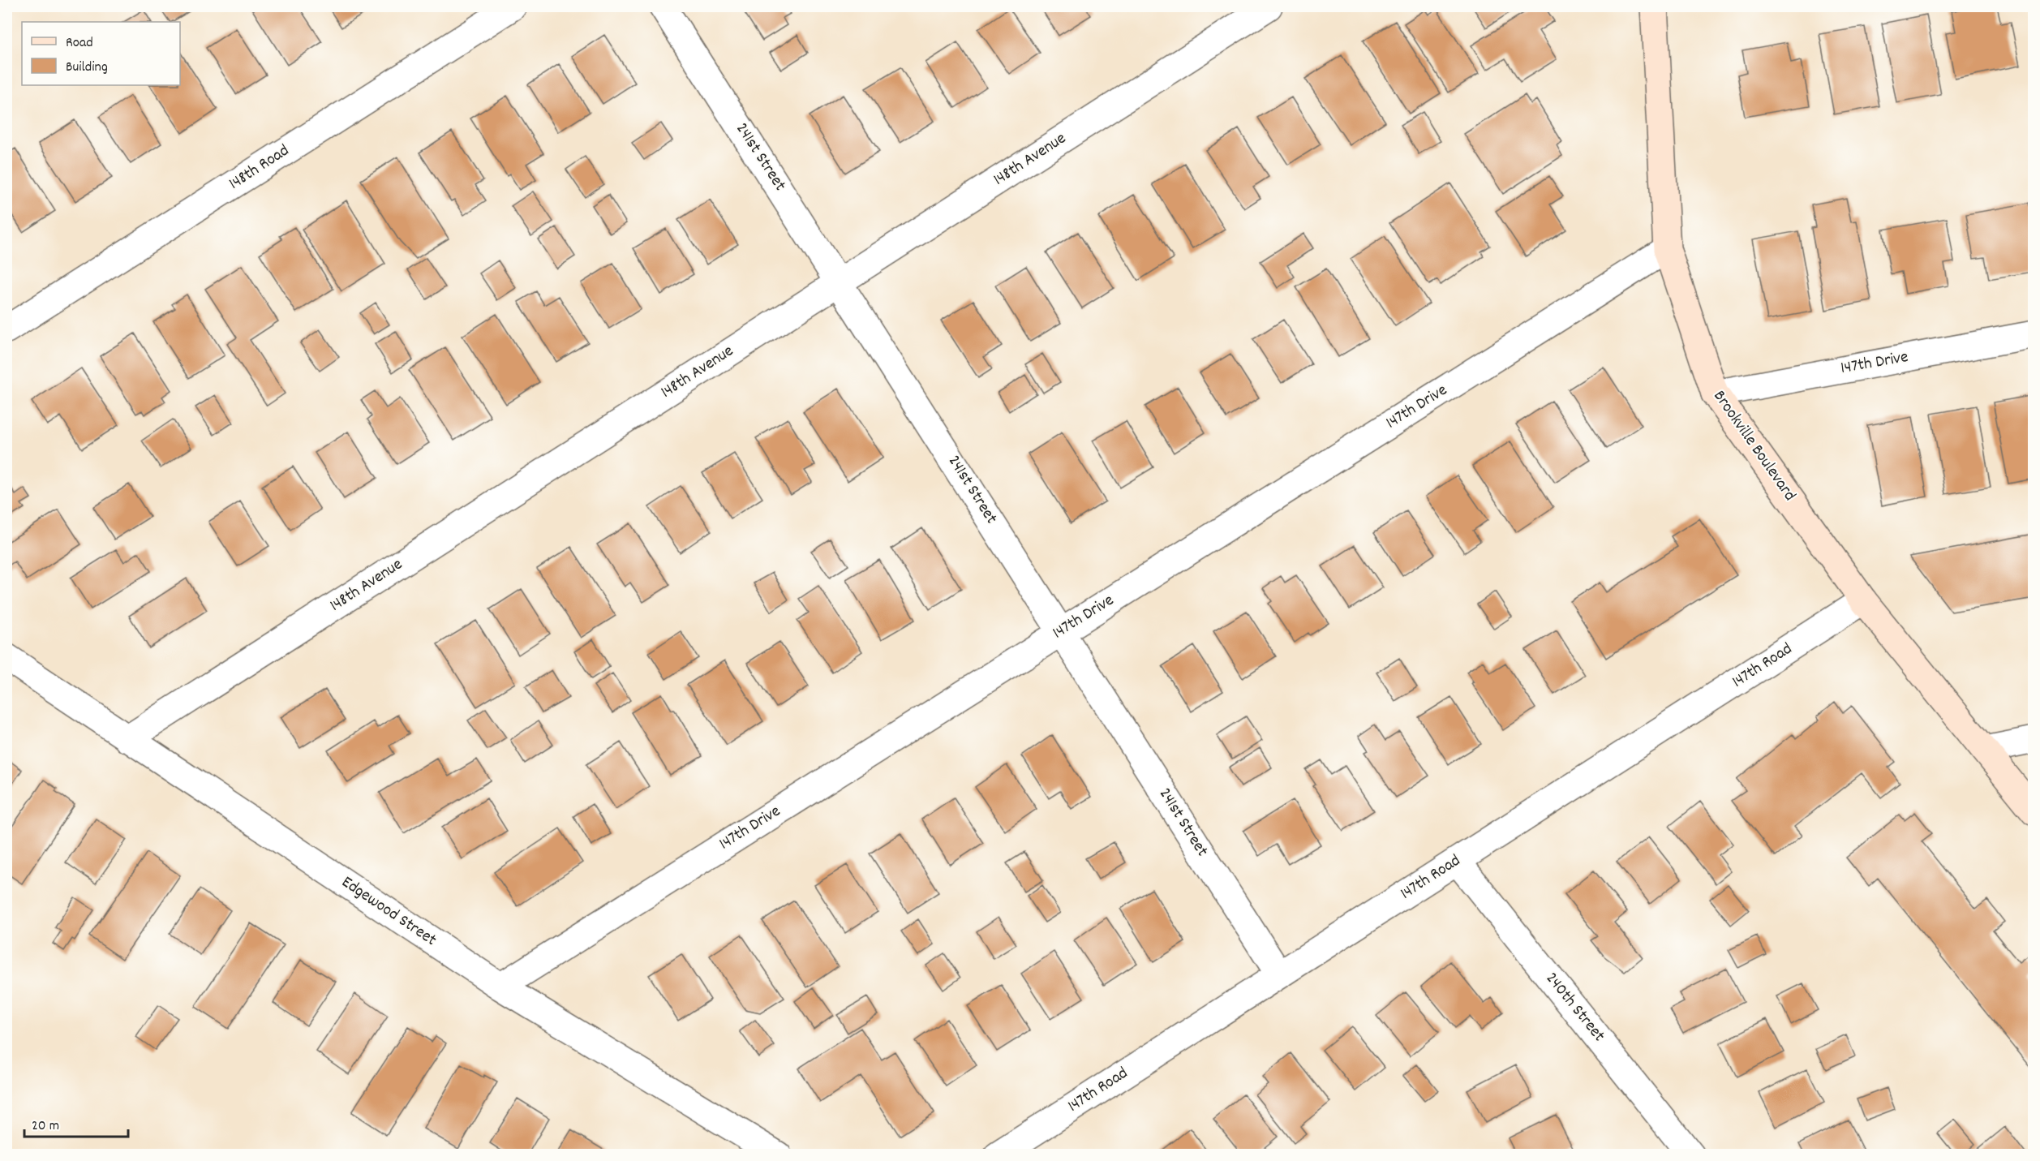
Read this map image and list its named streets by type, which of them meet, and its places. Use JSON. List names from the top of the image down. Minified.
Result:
{"streets":{"street":["241st Street","148th Avenue","148th Road","147th Drive","Brookville Boulevard","147th Road","Edgewood Street","240th Street"]},"crossings":[["241st Street","148th Avenue"],["241st Street","147th Drive"],["241st Street","147th Road"],["148th Avenue","Edgewood Street"],["147th Drive","Brookville Boulevard"],["147th Drive","Edgewood Street"],["Brookville Boulevard","147th Road"],["147th Road","240th Street"]],"legend":["Road","Building"],"scale_bar":"20 m"}
